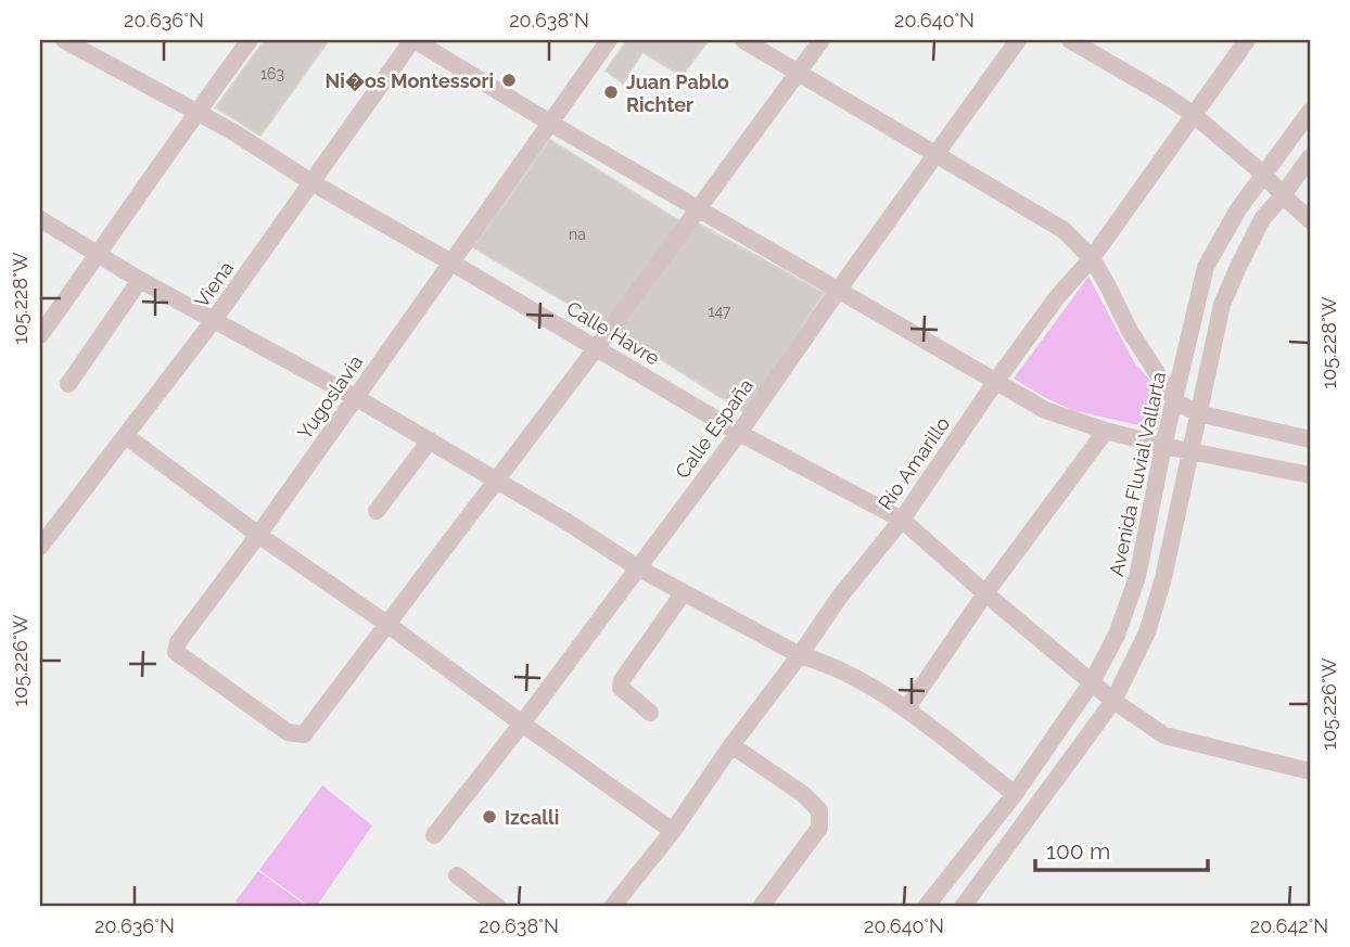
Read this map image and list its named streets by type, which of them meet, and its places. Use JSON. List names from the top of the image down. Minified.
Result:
{"streets":{"street":["Viena","Calle Havre","Yugoslavia","Calle España","Río Amarillo","Avenida Fluvial Vallarta"]},"crossings":[["Viena","Calle Havre"],["Calle Havre","Yugoslavia"],["Calle Havre","Calle España"],["Calle Havre","Río Amarillo"],["Calle Havre","Avenida Fluvial Vallarta"]],"places":["Ni�os Montessori","Juan Pablo Richter","Izcalli"],"house_numbers":["163","na","147"],"scale_bar":"100 m","coordinates":["20.636°N","20.638°N","20.640°N","105.228°W","105.226°W","20.642°N"]}
